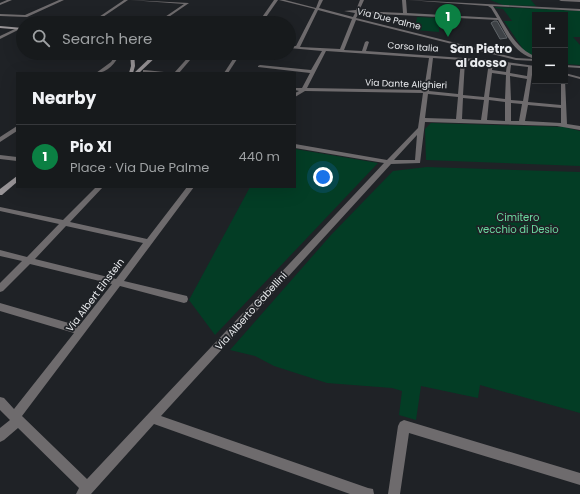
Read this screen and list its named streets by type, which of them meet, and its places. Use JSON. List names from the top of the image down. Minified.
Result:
{"streets":{"street":["Via Due Palme","Corso Italia","Via Dante Alighieri","Via Albert Einstein","Via Alberto Gabellini"]},"crossings":[["Via Due Palme","Corso Italia"]],"districts":["San Pietro al dosso"],"parks":["Cimitero vecchio di Desio"],"page":{"pins":"1","map_buttons":["+","−"],"search":"Search here","heading":"Nearby","list":[{"mark":"1","name":"Pio XI","note":"Place · Via Due Palme","value":"440 m"}]}}
